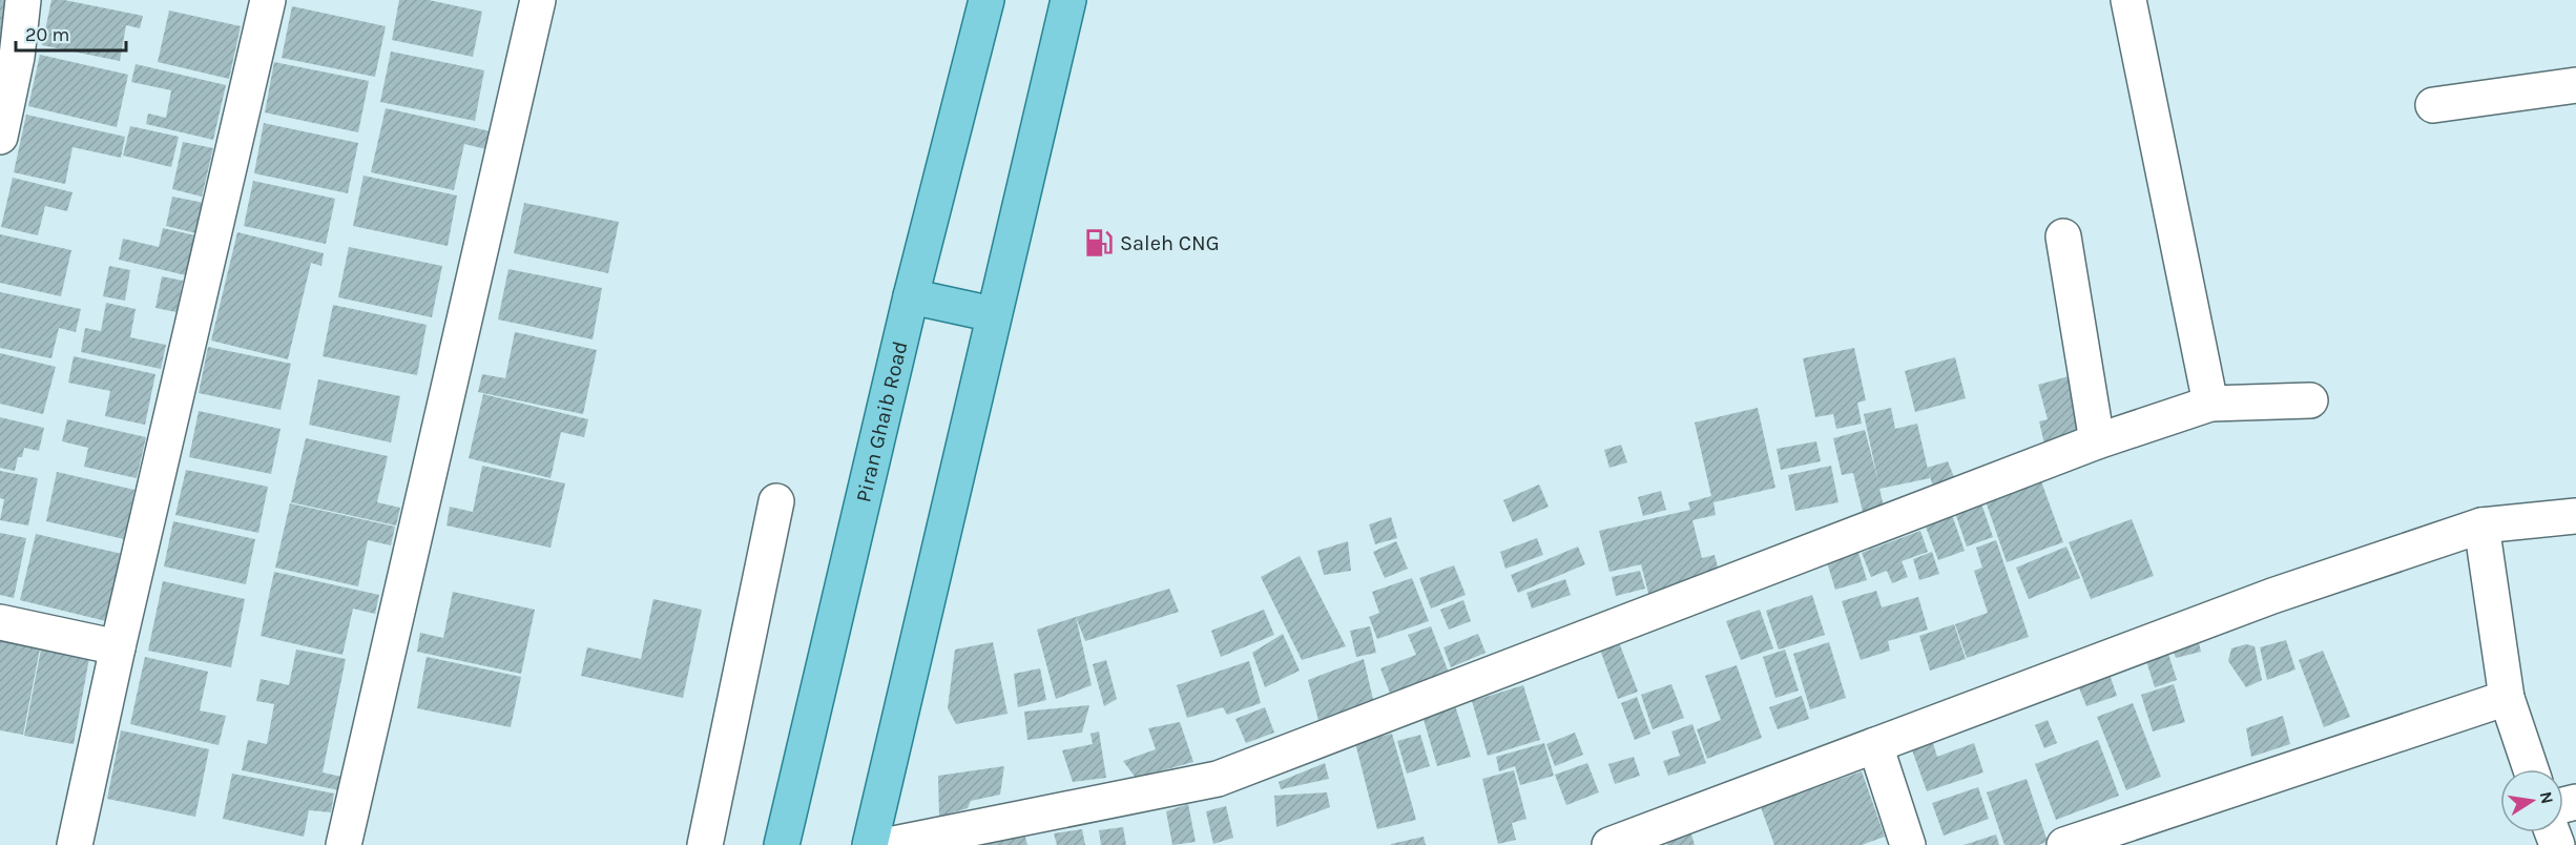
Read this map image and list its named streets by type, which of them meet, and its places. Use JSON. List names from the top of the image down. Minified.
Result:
{"streets":{"main road":["Piran Ghaib Road"]},"places":{"fuel station":["Saleh CNG"]},"scale_bar":"20 m","north":"right"}
